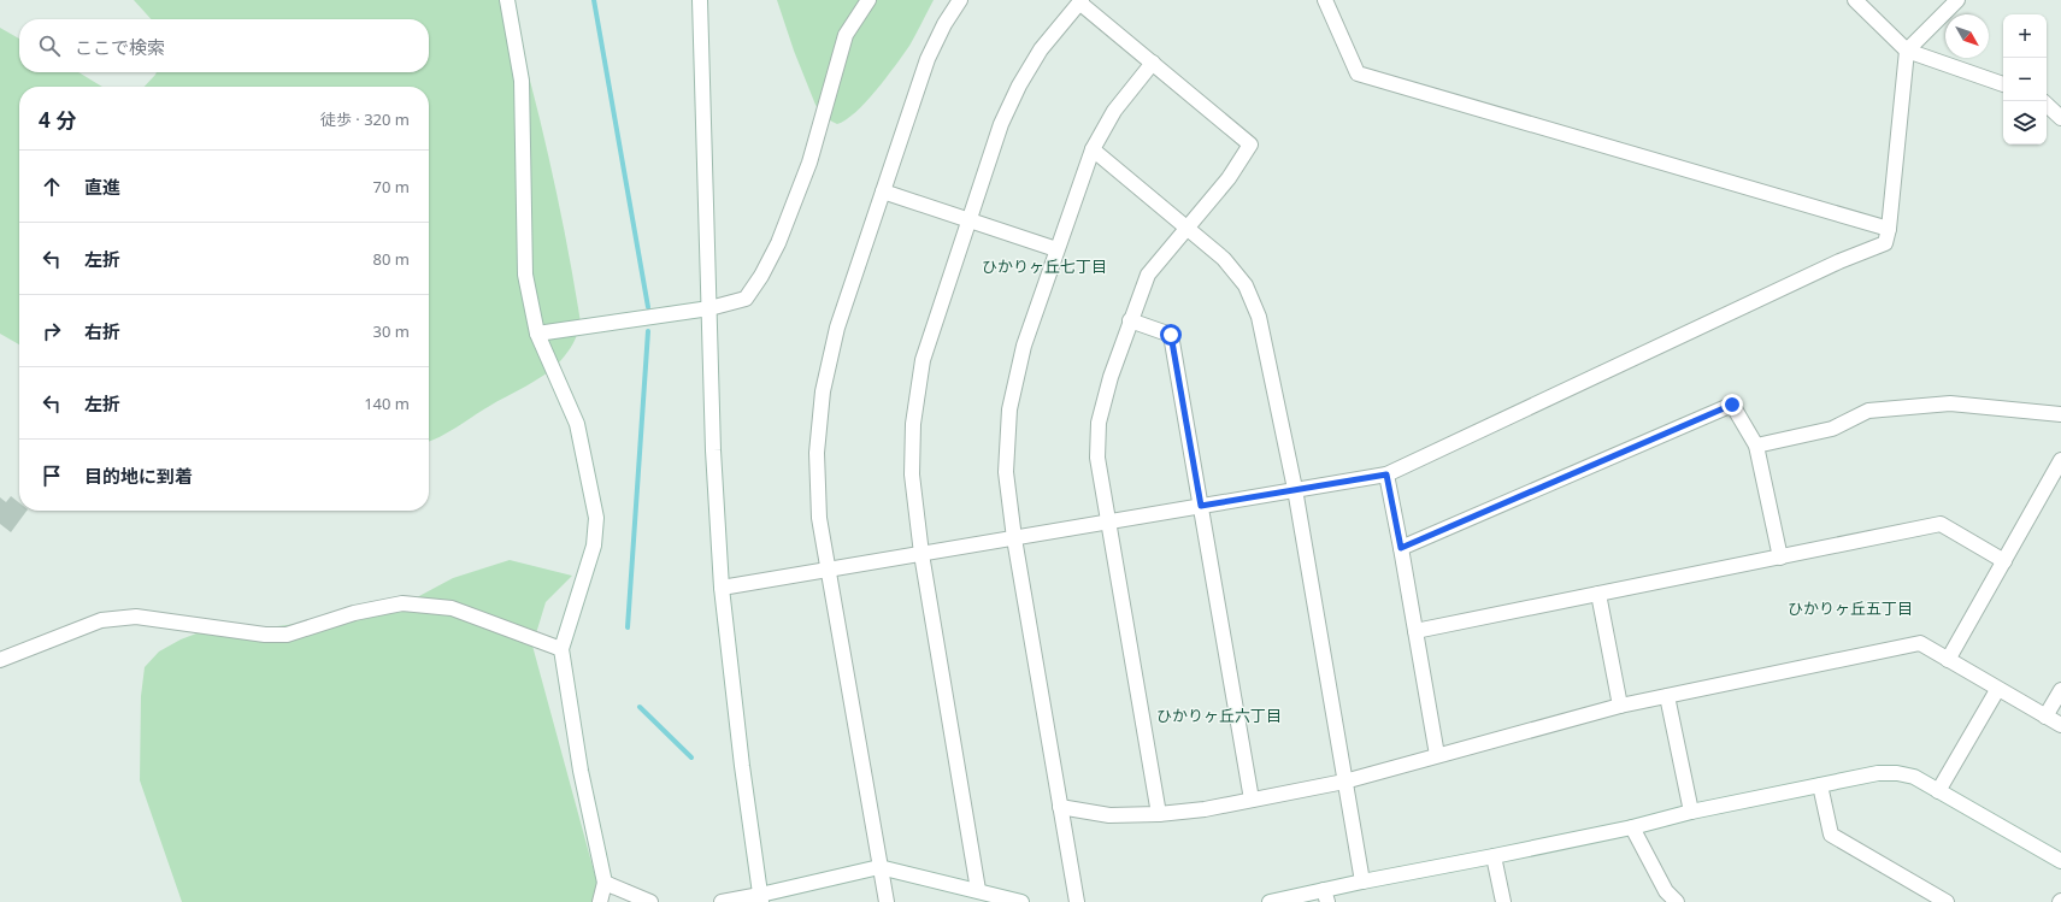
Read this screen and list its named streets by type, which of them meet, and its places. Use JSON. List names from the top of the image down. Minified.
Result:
{"districts":["ひかりヶ丘七丁目","ひかりヶ丘五丁目","ひかりヶ丘六丁目"],"north":"bottom right","page":{"map_buttons":["+","−"],"search":"ここで検索","heading":["4 分","徒歩 · 320 m"],"list":[["直進","70 m"],["左折","80 m"],["右折","30 m"],["左折","140 m"],"目的地に到着"]}}
